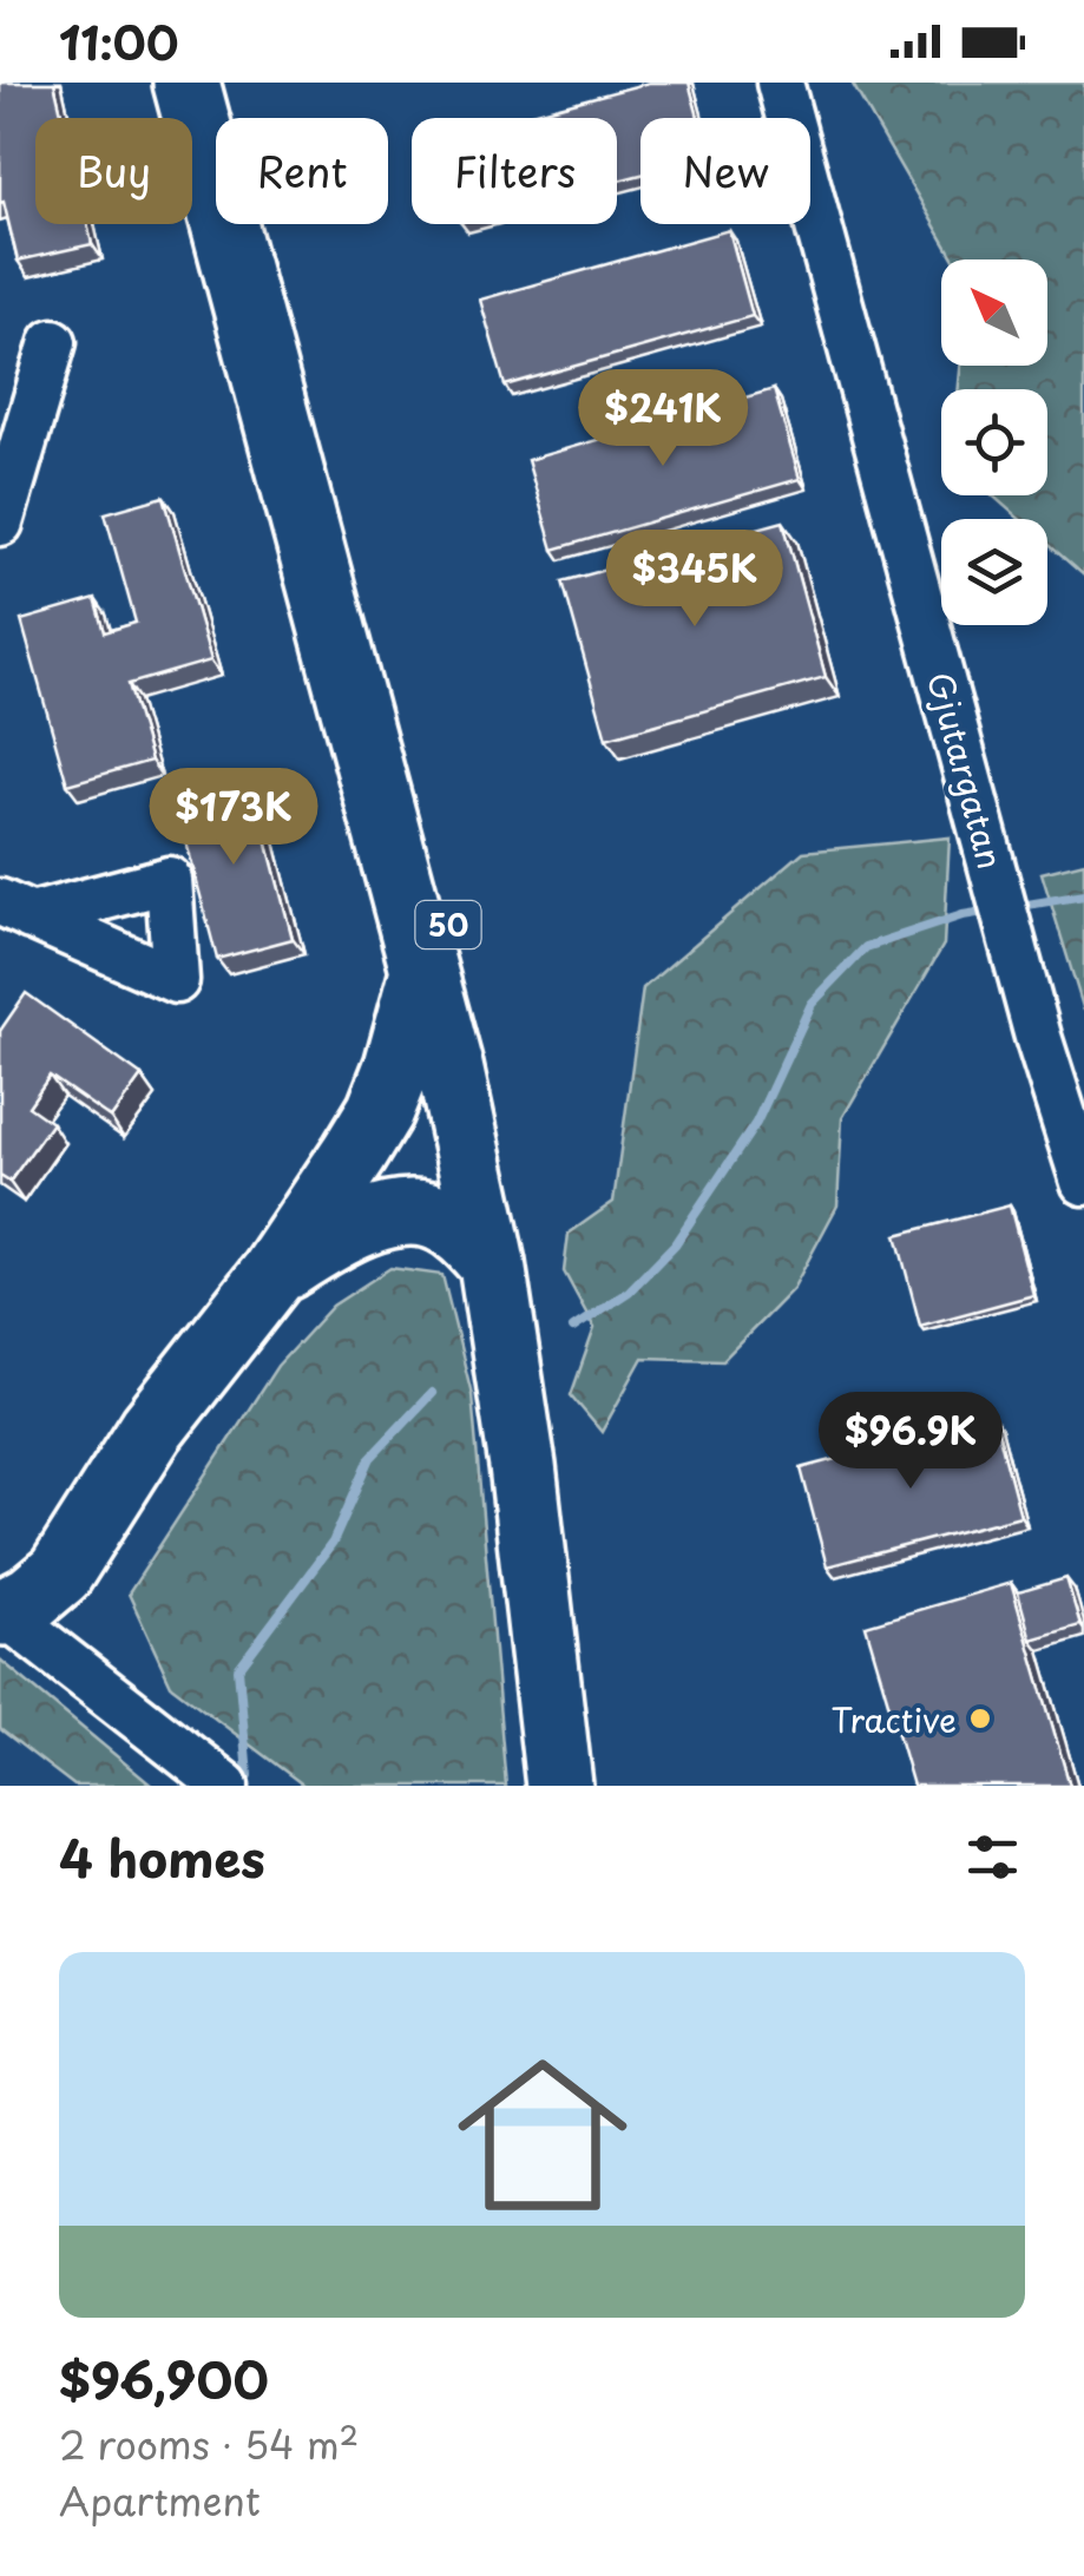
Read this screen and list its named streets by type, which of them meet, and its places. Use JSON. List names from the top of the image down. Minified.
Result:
{"streets":{"highway":["50"],"street":["Gjutargatan"]},"places":["Tractive"],"north":"top left","page":{"status":"11:00","chip":["Buy","Rent","Filters","New"],"price":["$241K","$345K","$173K","$96.9K"],"heading":"4 homes","list":[{"name":"$96,900","note":"2 rooms · 54 m² · Apartment"}]}}
